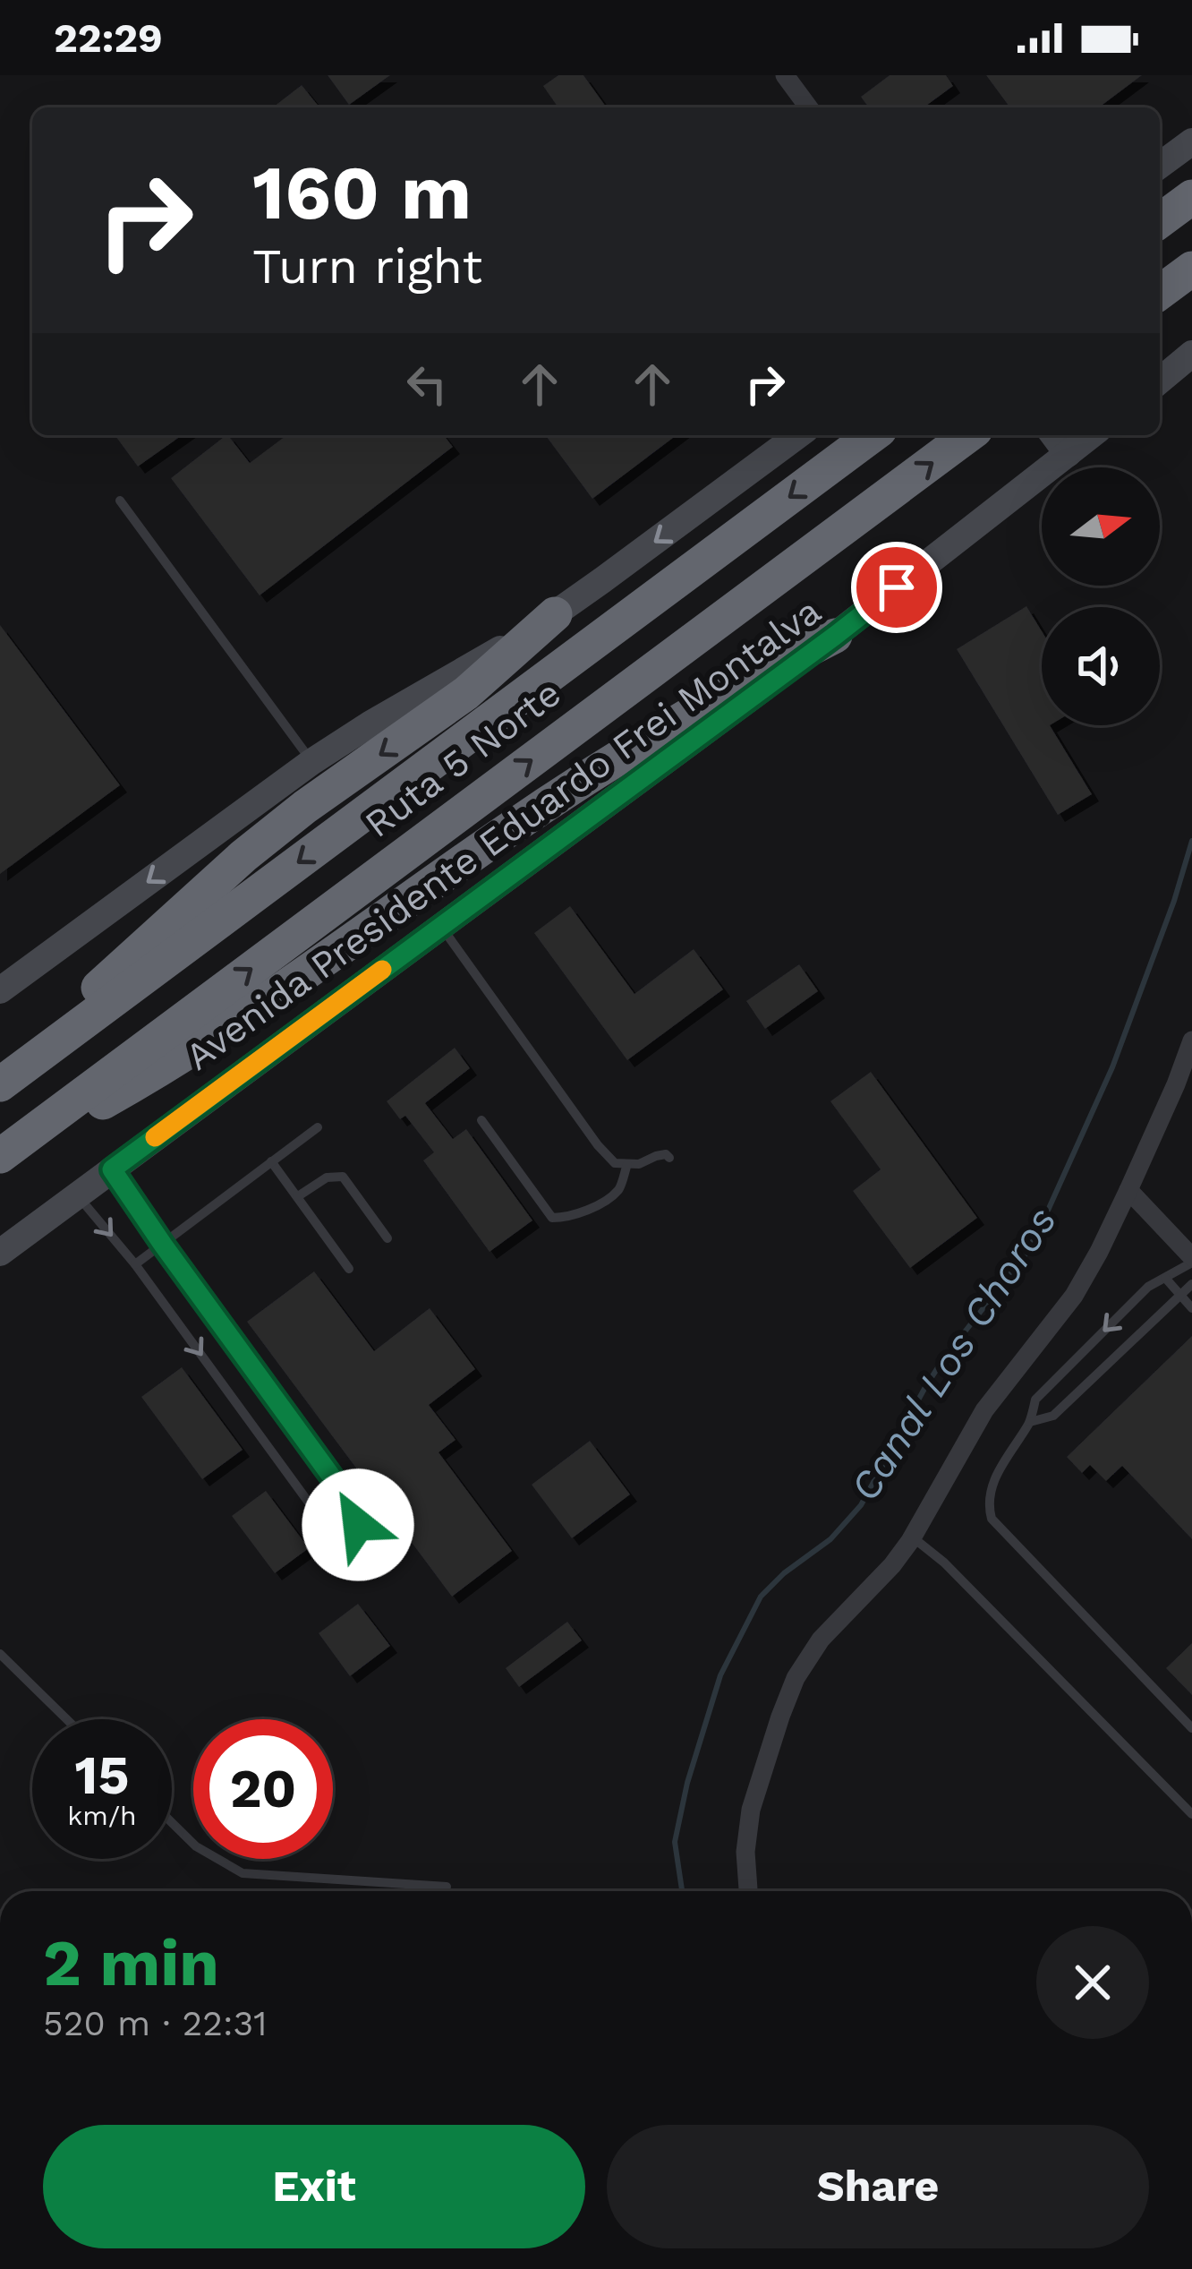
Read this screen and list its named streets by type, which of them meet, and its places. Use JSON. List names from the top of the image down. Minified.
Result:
{"streets":{"highway":["Ruta 5 Norte"],"main road":["Avenida Presidente Eduardo Frei Montalva"]},"water":["Canal Los Choros"],"north":"right","page":{"status":"22:29","turn":["160 m","Turn right"],"speed":"15 km/h","limit":"20","heading":["2 min","520 m · 22:31"],"buttons":["Exit","Share"]}}
